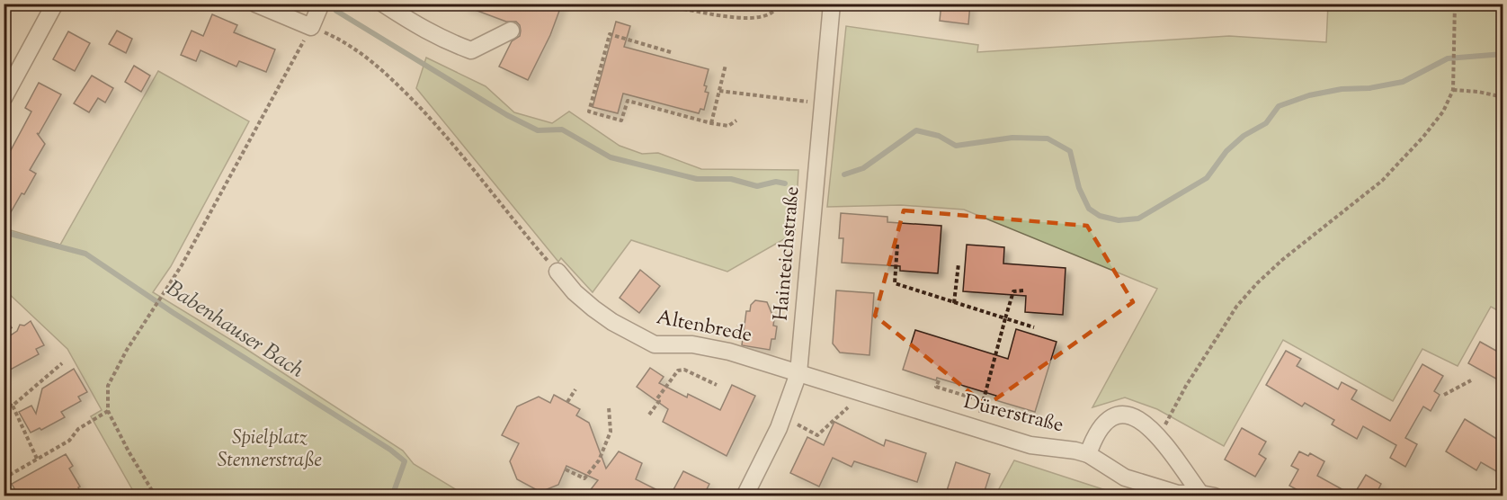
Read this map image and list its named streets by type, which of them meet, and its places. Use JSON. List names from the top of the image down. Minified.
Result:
{"streets":{"street":["Hainteichstraße","Altenbrede","Dürerstraße"]},"crossings":[["Hainteichstraße","Altenbrede"],["Hainteichstraße","Dürerstraße"],["Altenbrede","Dürerstraße"]],"water":["Babenhauser Bach"],"parks":["Spielplatz Stennerstraße"]}
